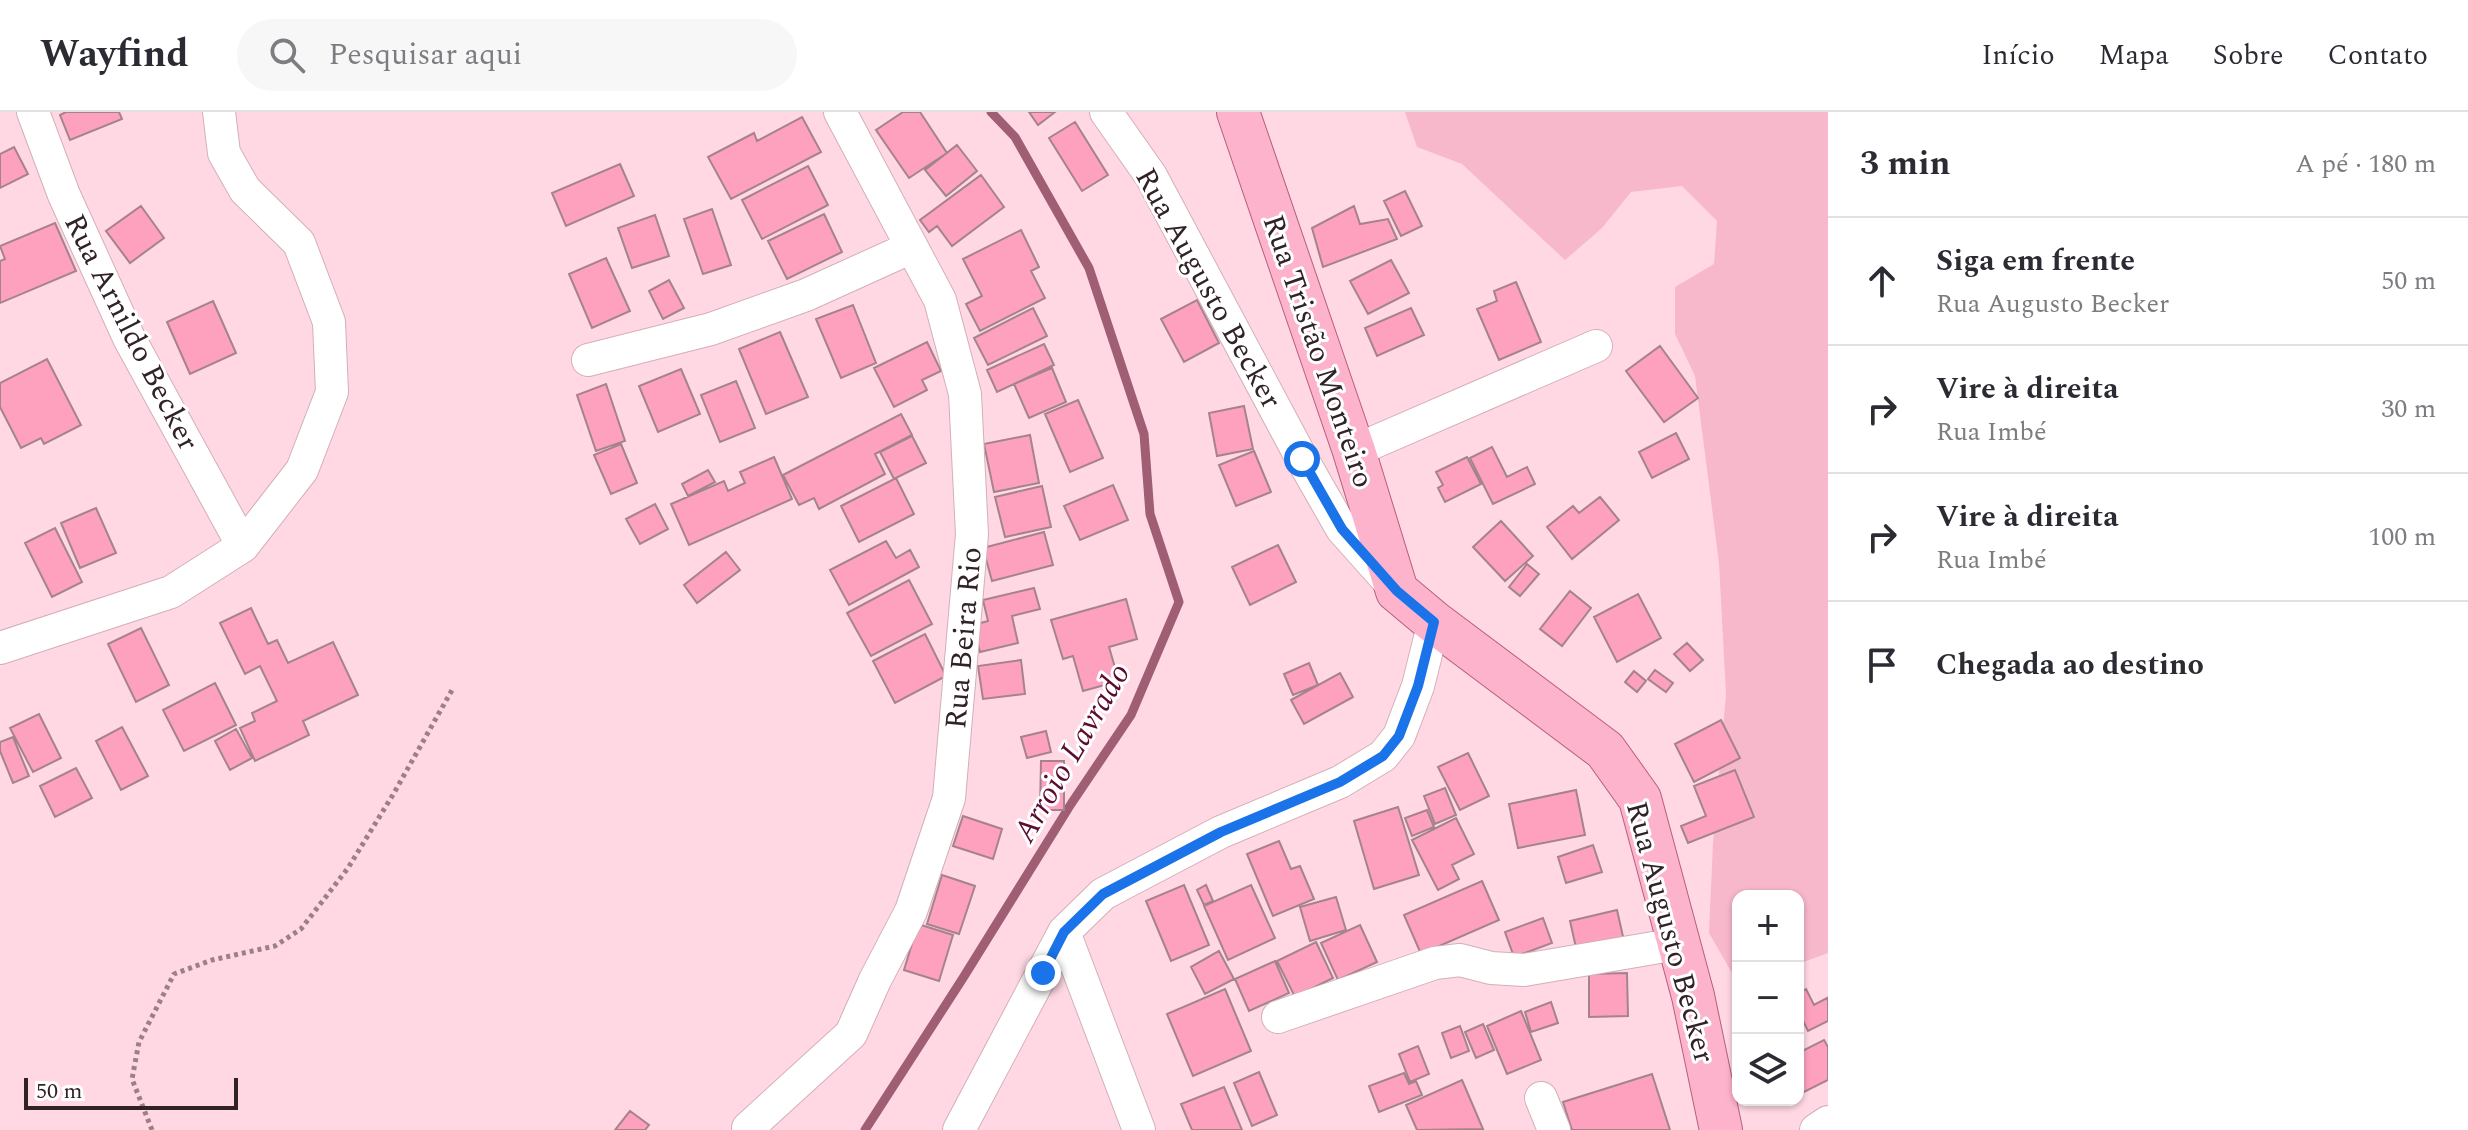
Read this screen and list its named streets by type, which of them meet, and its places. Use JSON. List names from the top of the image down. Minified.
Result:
{"streets":{"main road":["Rua Augusto Becker","Rua Tristão Monteiro"],"street":["Rua Arnildo Becker","Rua Beira Rio"]},"crossings":[["Rua Augusto Becker","Rua Tristão Monteiro"]],"water":["Arroio Lavrado"],"scale_bar":"50 m","page":{"header":"Wayfind","search":"Pesquisar aqui","nav":["Início","Mapa","Sobre","Contato"],"heading":["3 min","A pé · 180 m"],"list":[["Siga em frente","Rua Augusto Becker","50 m"],["Vire à direita","Rua Imbé","30 m"],["Vire à direita","Rua Imbé","100 m"],"Chegada ao destino"],"map_buttons":["+","−"],"scale":"50 m"}}
